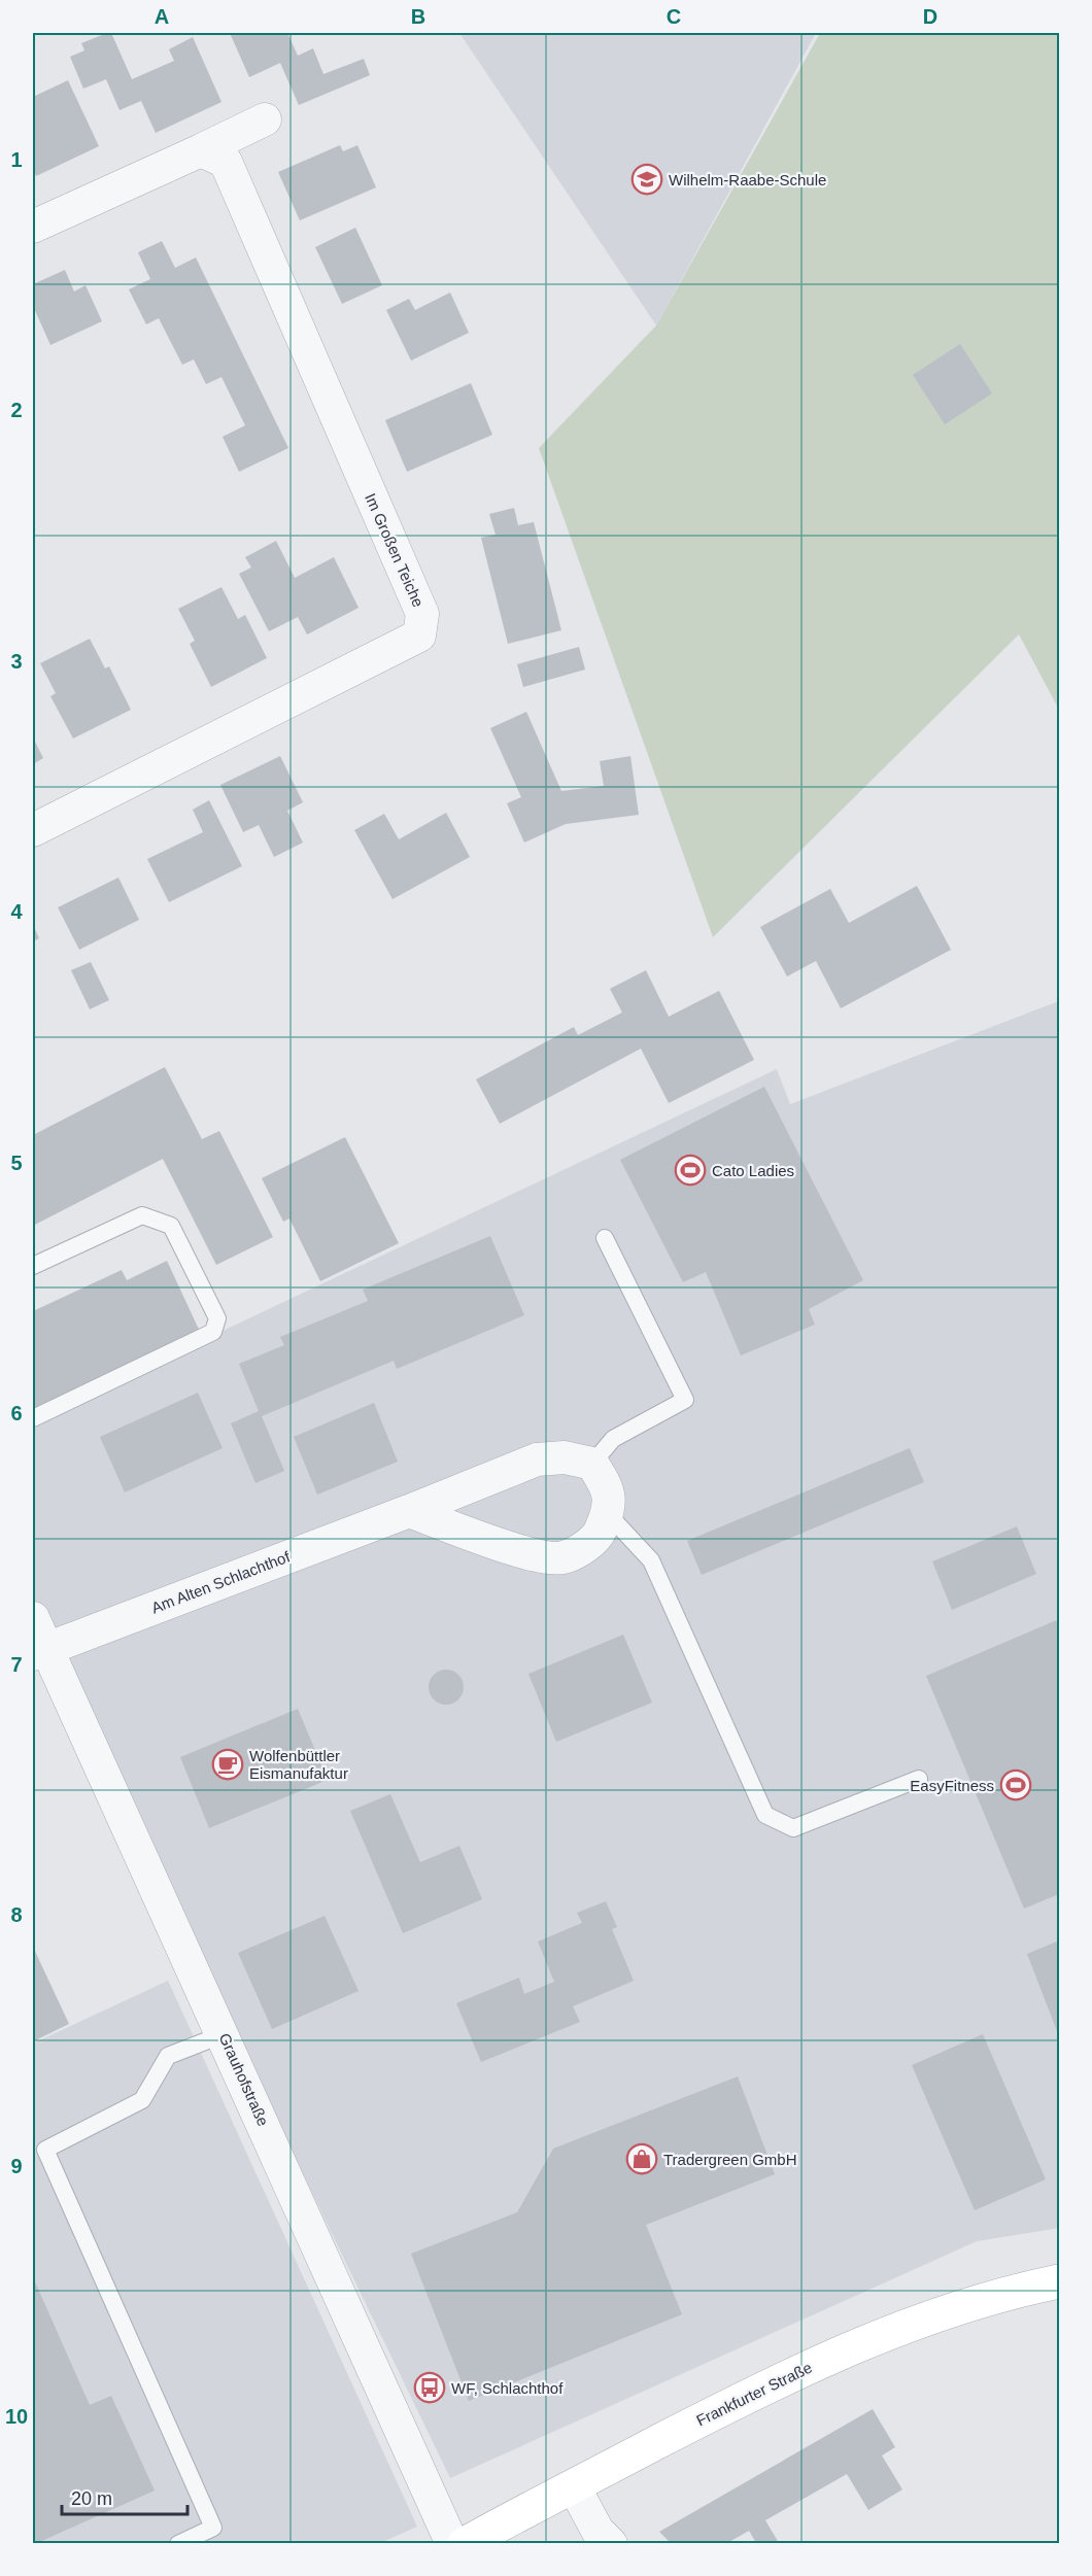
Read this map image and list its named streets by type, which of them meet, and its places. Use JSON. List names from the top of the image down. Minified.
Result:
{"streets":{"main road":["Frankfurter Straße"],"street":["Im Großen Teiche","Am Alten Schlachthof","Grauhofstraße"]},"crossings":[["Am Alten Schlachthof","Grauhofstraße"]],"places":{"school or university":["Wilhelm-Raabe-Schule"],"sports":["Cato Ladies","EasyFitness"],"cafe":["Wolfenbüttler Eismanufaktur"],"shop":["Tradergreen GmbH"],"bus stop":["WF, Schlachthof"]},"scale_bar":"20 m","grid":{"columns":["A","B","C","D"],"rows":["1","2","3","4","5","6","7","8","9","10"]}}
